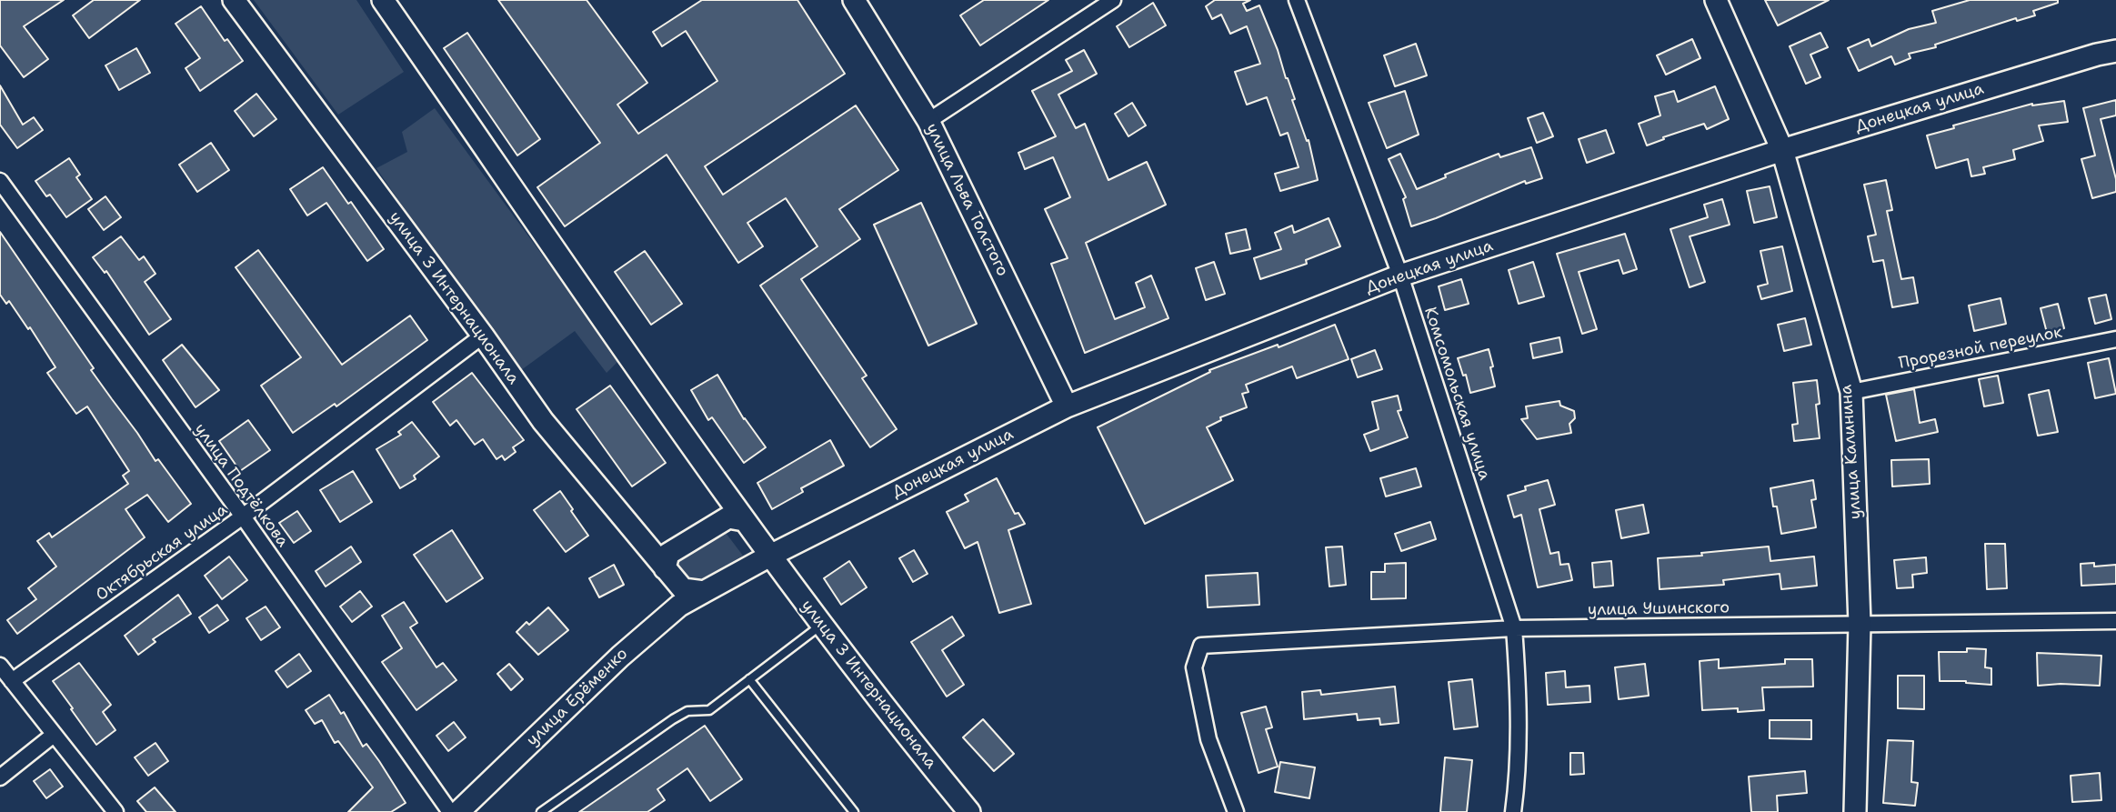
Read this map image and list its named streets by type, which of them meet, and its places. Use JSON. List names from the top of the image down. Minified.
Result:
{"streets":{"street":["Донецкая улица","улица Льва Толстого","улица 3 Интернационала","Прорезной переулок","Комсомольская улица","улица Калинина","улица Подтёлкова","Октябрьская улица","улица Ушинского","улица Ерёменко"]},"crossings":[["Донецкая улица","улица Льва Толстого"],["Донецкая улица","улица 3 Интернационала"],["Донецкая улица","Комсомольская улица"],["Донецкая улица","улица Калинина"],["улица 3 Интернационала","Октябрьская улица"],["улица 3 Интернационала","улица Ерёменко"],["Прорезной переулок","улица Калинина"],["Комсомольская улица","улица Ушинского"],["улица Калинина","улица Ушинского"],["улица Подтёлкова","Октябрьская улица"]]}
